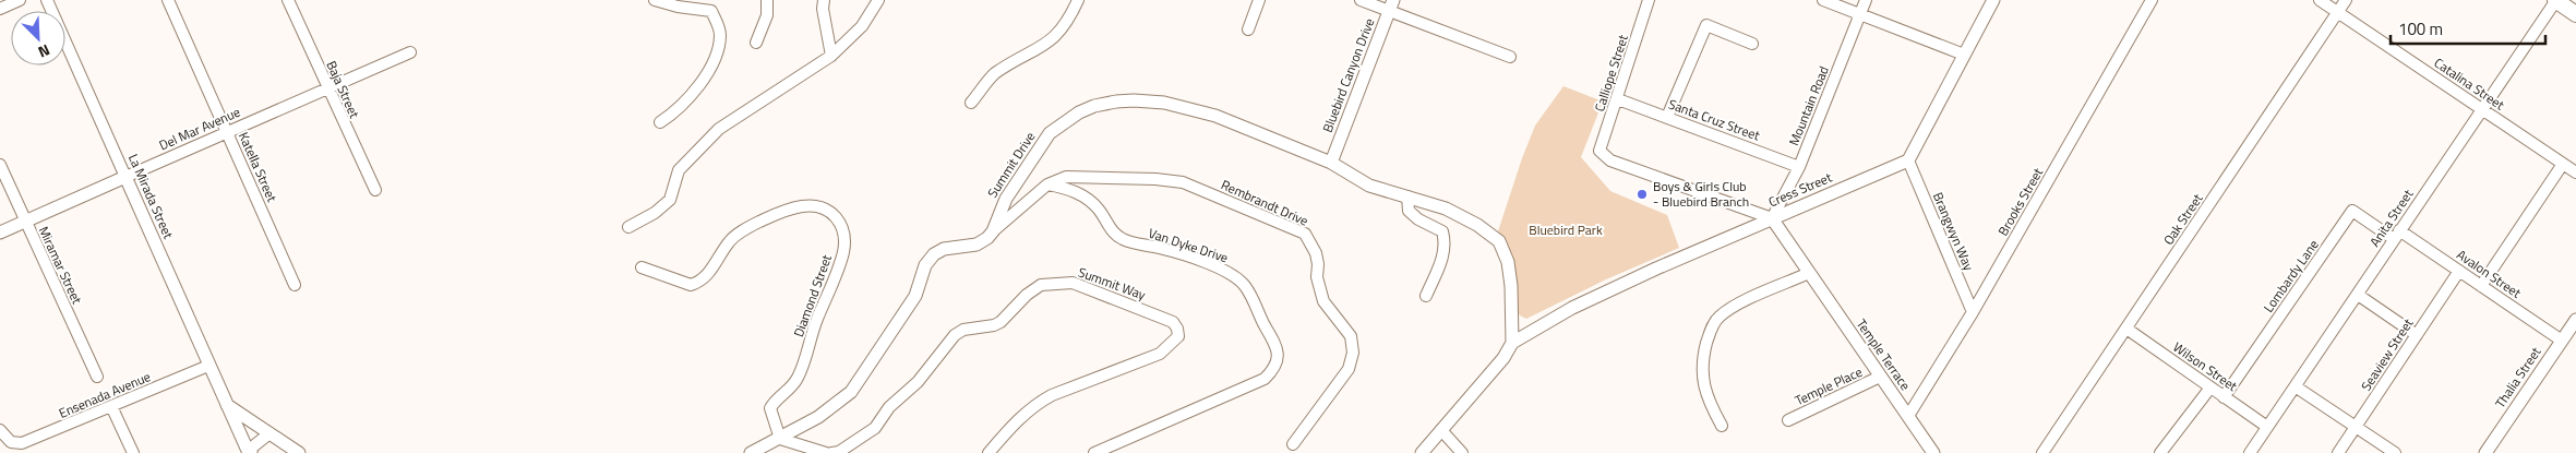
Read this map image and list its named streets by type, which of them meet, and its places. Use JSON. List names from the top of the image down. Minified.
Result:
{"streets":{"street":["Calliope Street","Bluebird Canyon Drive","Catalina Street","Baja Street","Mountain Road","Santa Cruz Street","Del Mar Avenue","Summit Drive","Katella Street","Cress Street","La Mirada Street","Brooks Street","Rembrandt Drive","Anita Street","Oak Street","Brangwyn Way","Van Dyke Drive","Miramar Street","Avalon Street","Lombardy Lane","Summit Way","Diamond Street","Temple Terrace","Seaview Street","Wilson Street","Thalia Street","Temple Place","Ensenada Avenue"]},"crossings":[["Calliope Street","Mountain Road"],["Calliope Street","Santa Cruz Street"],["Calliope Street","Cress Street"],["Calliope Street","Temple Terrace"],["Bluebird Canyon Drive","Summit Drive"],["Catalina Street","Anita Street"],["Catalina Street","Oak Street"],["Baja Street","Del Mar Avenue"],["Mountain Road","Santa Cruz Street"],["Mountain Road","Cress Street"],["Mountain Road","Temple Terrace"],["Del Mar Avenue","Katella Street"],["Del Mar Avenue","La Mirada Street"],["Del Mar Avenue","Miramar Street"],["Summit Drive","Cress Street"],["Summit Drive","Rembrandt Drive"],["Cress Street","Brangwyn Way"],["Cress Street","Temple Terrace"],["La Mirada Street","Ensenada Avenue"],["Brooks Street","Brangwyn Way"],["Brooks Street","Temple Terrace"],["Rembrandt Drive","Van Dyke Drive"],["Anita Street","Avalon Street"],["Anita Street","Lombardy Lane"],["Anita Street","Wilson Street"],["Oak Street","Wilson Street"],["Avalon Street","Lombardy Lane"],["Avalon Street","Seaview Street"],["Avalon Street","Thalia Street"],["Lombardy Lane","Wilson Street"],["Temple Terrace","Temple Place"]],"parks":["Bluebird Park"],"places":["Boys & Girls Club - Bluebird Branch"],"scale_bar":"100 m","north":"bottom right"}
